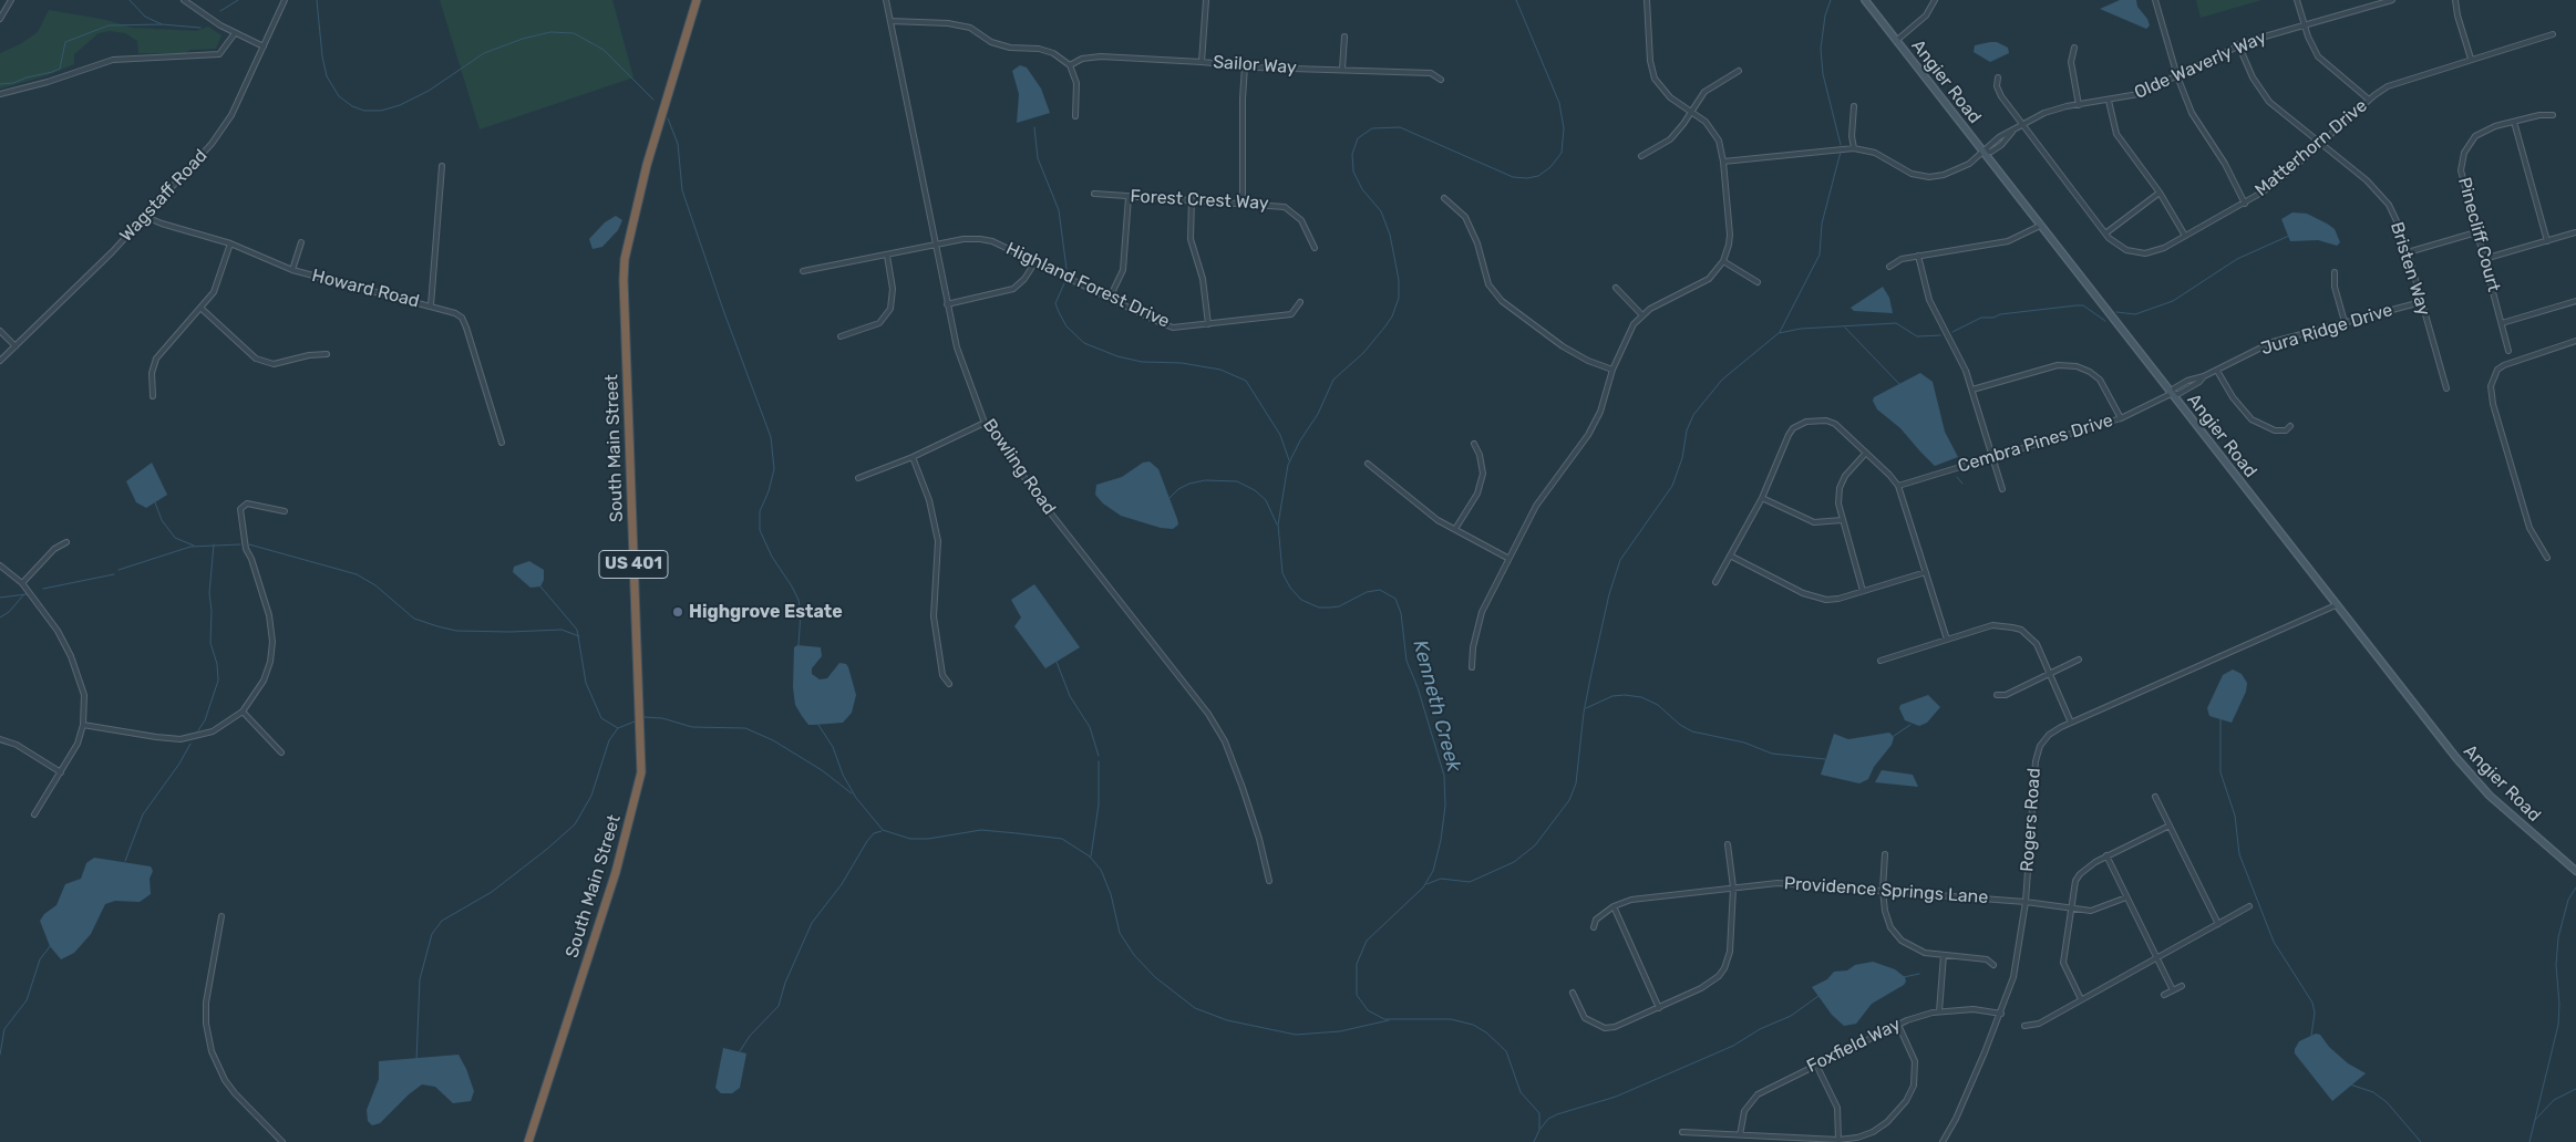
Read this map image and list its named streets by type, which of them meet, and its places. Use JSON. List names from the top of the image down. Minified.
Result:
{"streets":{"highway":["South Main Street","US 401"],"street":["Sailor Way","Olde Waverly Way","Angier Road","Matterhorn Drive","Wagstaff Road","Forest Crest Way","Pinecliff Court","Bristen Way","Highland Forest Drive","Howard Road","Jura Ridge Drive","Cembra Pines Drive","Bowling Road","Rogers Road","Providence Springs Lane","Foxfield Way"]},"crossings":[["Olde Waverly Way","Angier Road"],["Olde Waverly Way","Matterhorn Drive"],["Olde Waverly Way","Bristen Way"],["Angier Road","Jura Ridge Drive"],["Angier Road","Cembra Pines Drive"],["Angier Road","Rogers Road"],["Matterhorn Drive","Bristen Way"],["Wagstaff Road","Howard Road"],["Bristen Way","Jura Ridge Drive"],["Highland Forest Drive","Bowling Road"],["Jura Ridge Drive","Cembra Pines Drive"],["Rogers Road","Providence Springs Lane"],["Rogers Road","Foxfield Way"]],"water":["Kenneth Creek"],"places":["Highgrove Estate"]}
